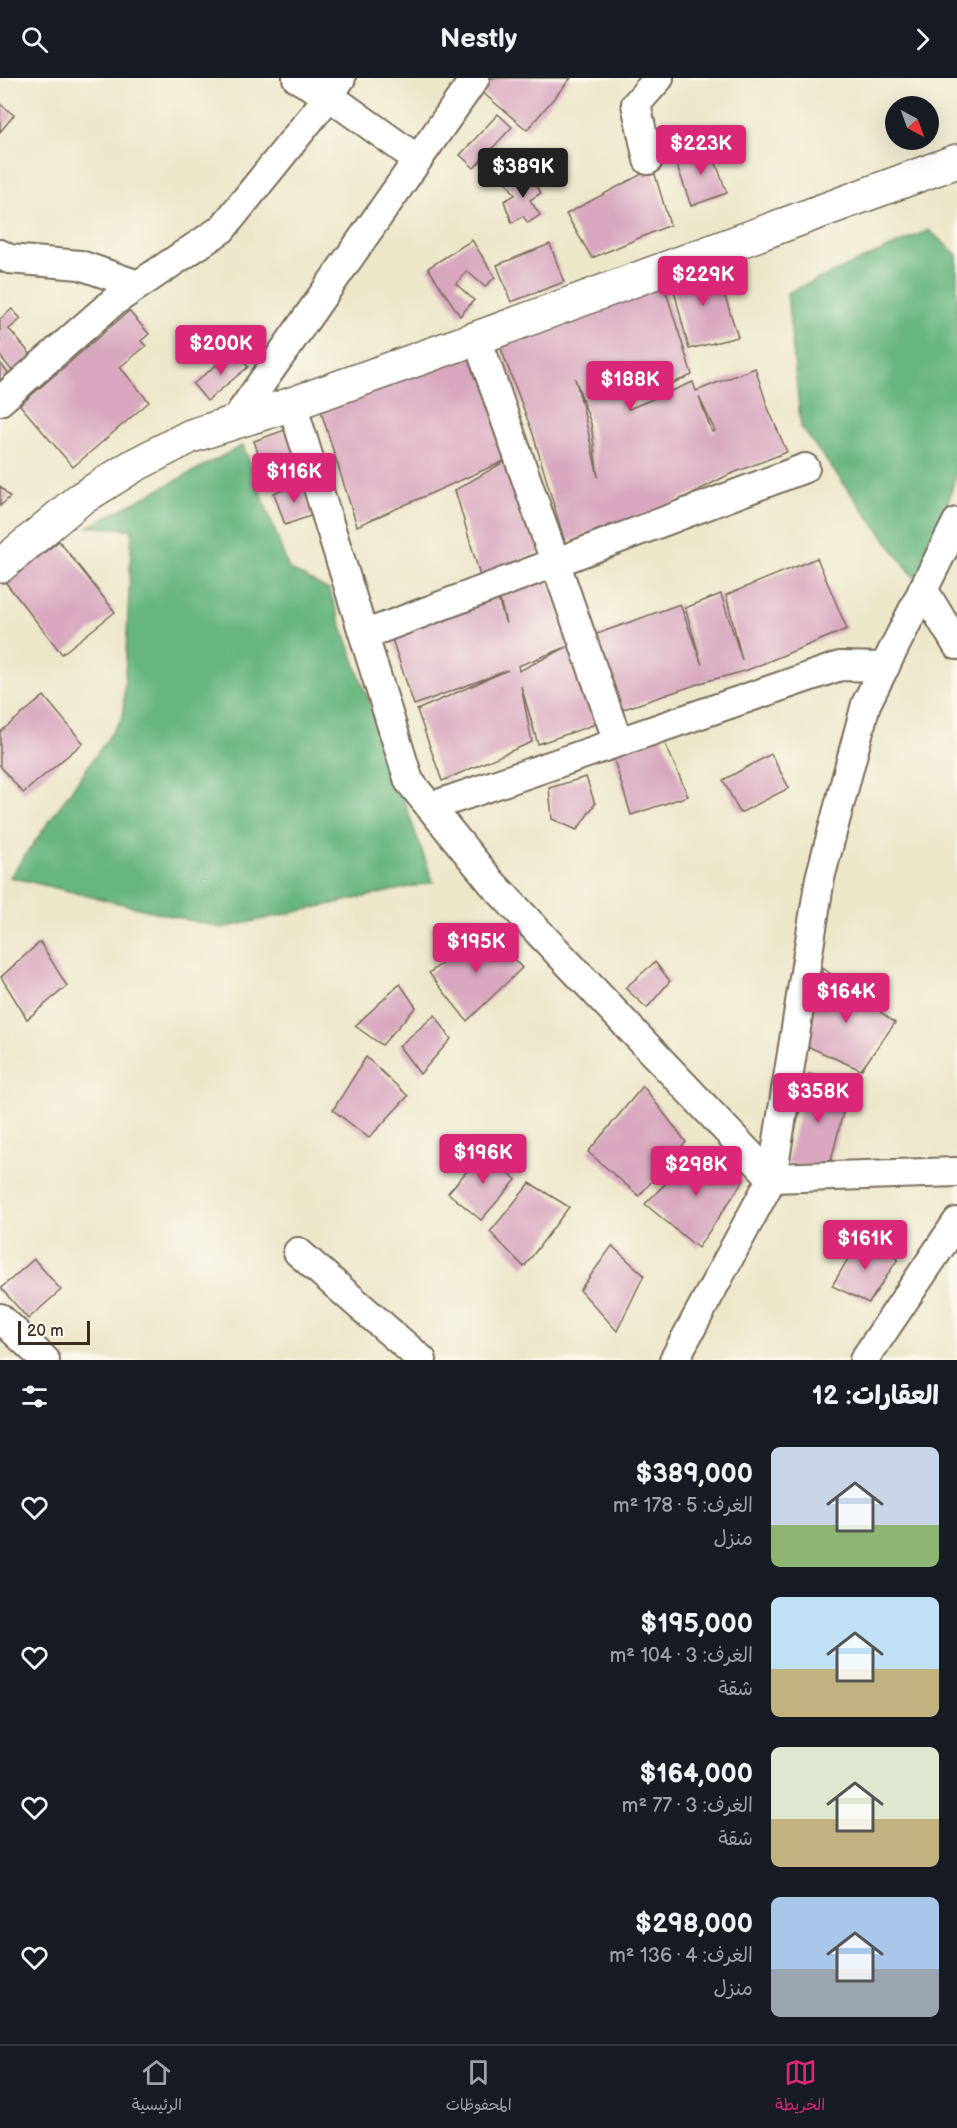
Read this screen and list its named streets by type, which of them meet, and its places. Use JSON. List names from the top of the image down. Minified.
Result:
{"scale_bar":"20 m","north":"bottom right","page":{"header":"Nestly","price":["$223K","$389K","$229K","$200K","$188K","$116K","$195K","$164K","$358K","$196K","$298K","$161K"],"scale":"20 m","heading":"العقارات: 12","list":[{"name":"$389,000","note":"الغرف: 5 · 178 m² · منزل"},{"name":"$195,000","note":"الغرف: 3 · 104 m² · شقة"},{"name":"$164,000","note":"الغرف: 3 · 77 m² · شقة"},{"name":"$298,000","note":"الغرف: 4 · 136 m² · منزل"}],"tabs":["الخريطة","المحفوظات","الرئيسية"]}}
